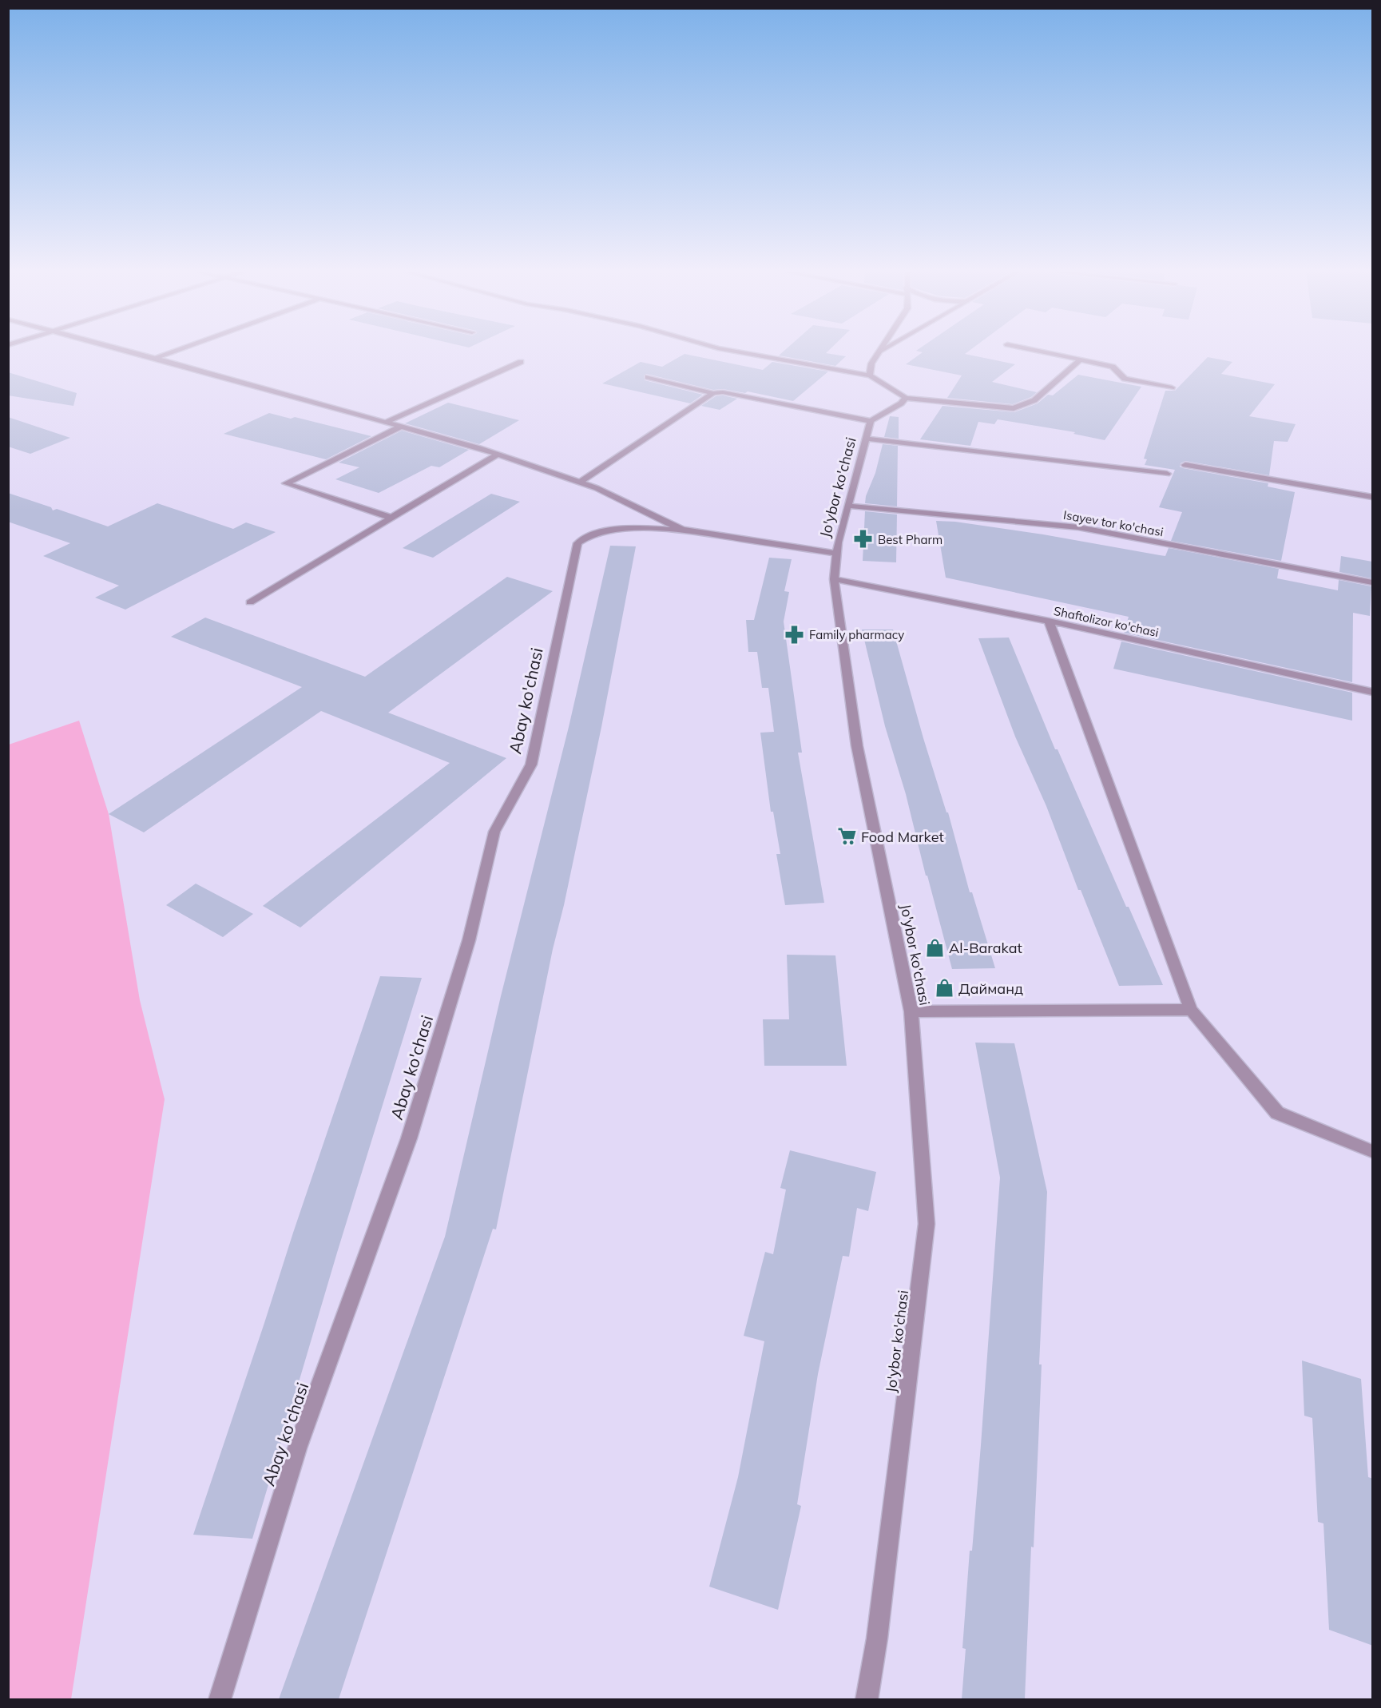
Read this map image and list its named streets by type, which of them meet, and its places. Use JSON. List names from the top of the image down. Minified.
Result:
{"streets":{"street":["Jo'ybor ko'chasi","Isayev tor ko'chasi","Shaftolizor ko'chasi","Abay ko'chasi"]},"crossings":[["Jo'ybor ko'chasi","Isayev tor ko'chasi"],["Jo'ybor ko'chasi","Shaftolizor ko'chasi"]],"places":{"pharmacy":["Best Pharm","Family pharmacy"],"supermarket":["Food Market"],"shop":["Al-Barakat","Дайманд"]}}
